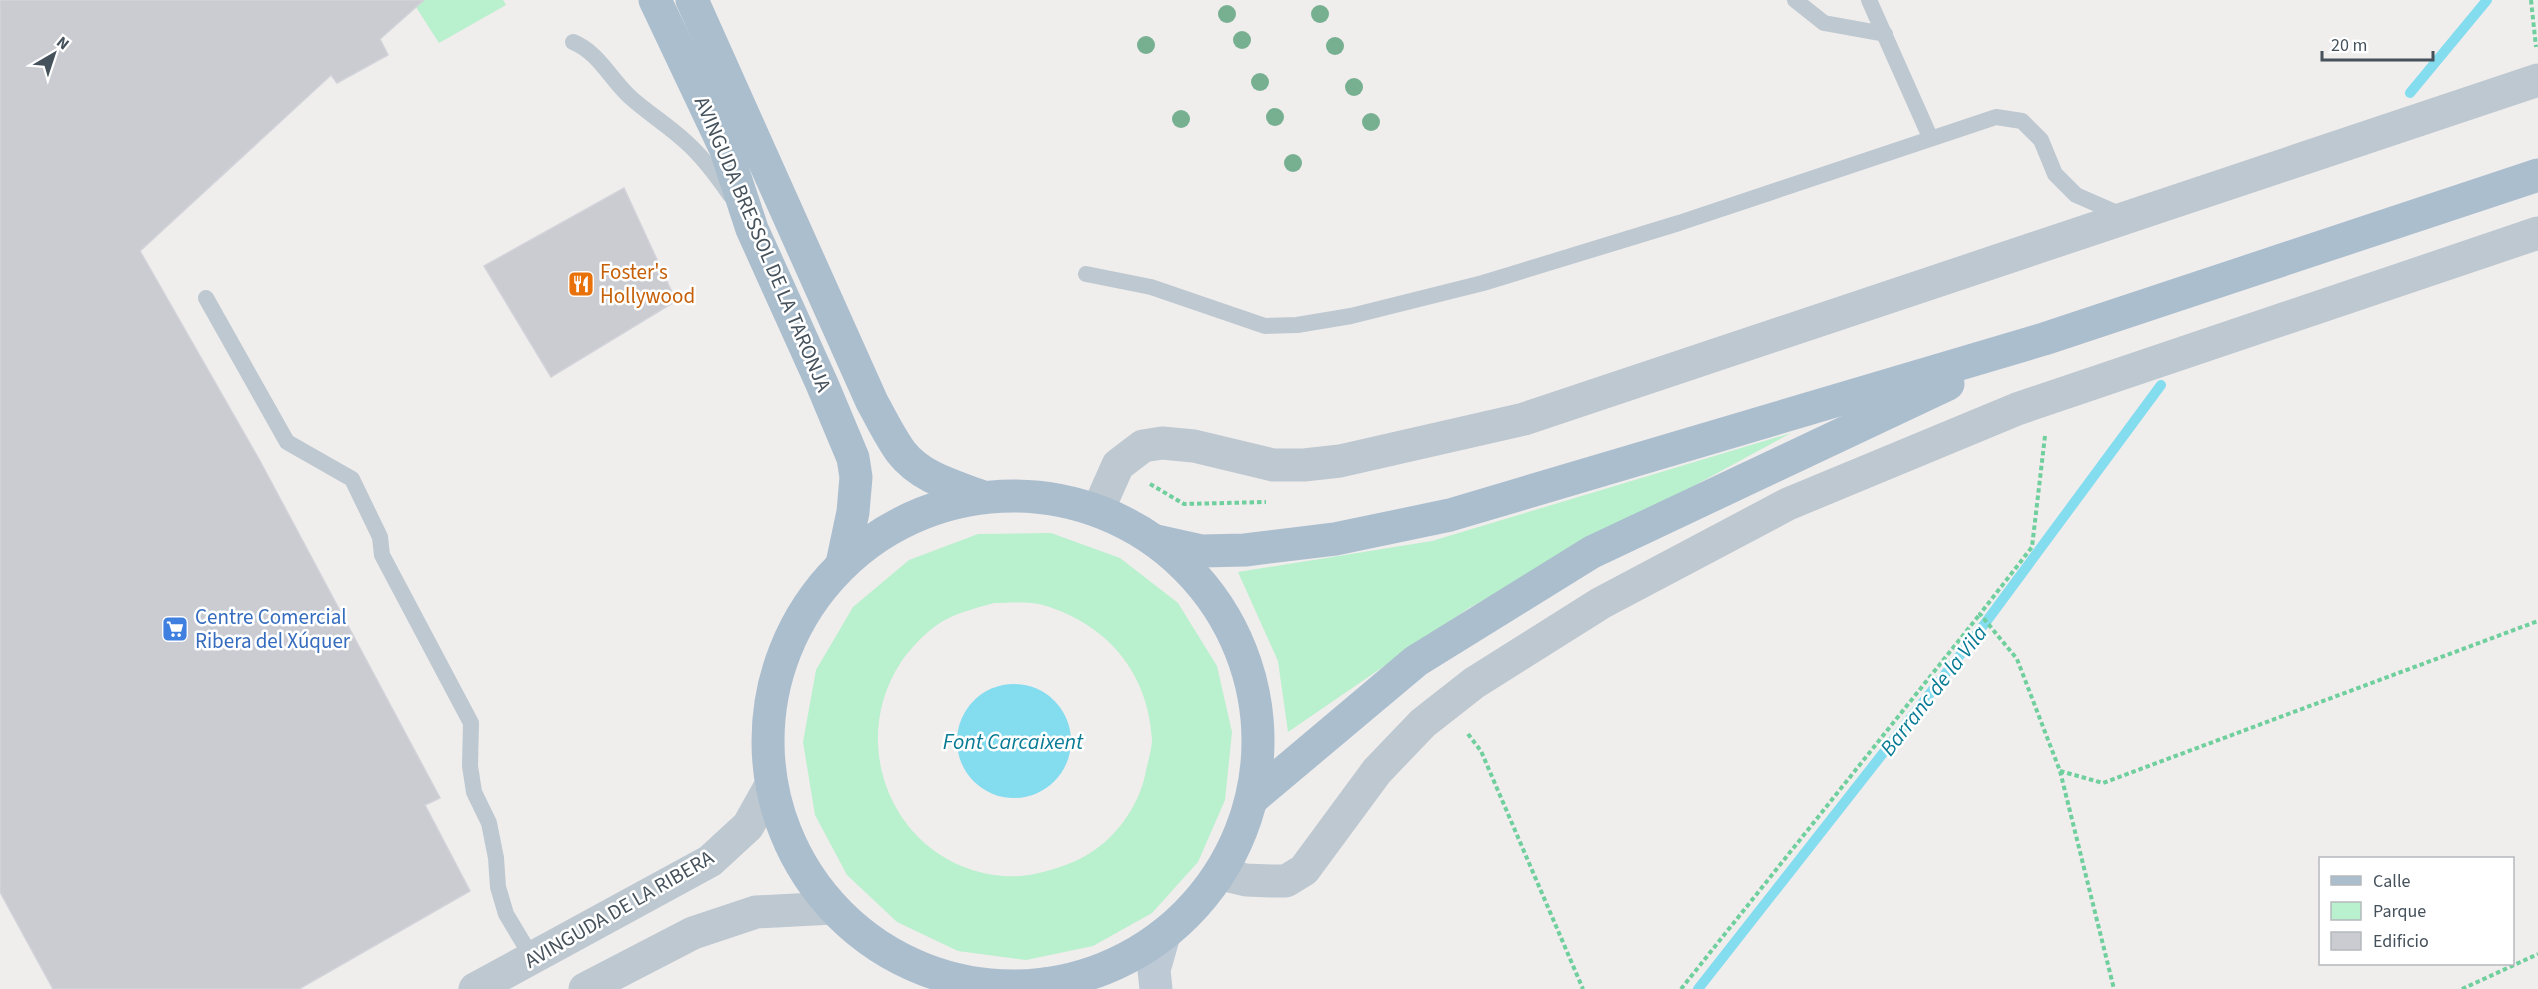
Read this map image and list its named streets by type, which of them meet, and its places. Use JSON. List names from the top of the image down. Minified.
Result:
{"streets":{"main road":["AVINGUDA BRESSOL DE LA TARONJA"],"street":["AVINGUDA DE LA RIBERA"]},"water":["Barranc de la Vila","Font Carcaixent"],"places":{"restaurant":["Foster's Hollywood"],"supermarket":["Centre Comercial Ribera del Xúquer"]},"legend":["Calle","Parque","Edificio"],"scale_bar":"20 m","north":"top right"}
